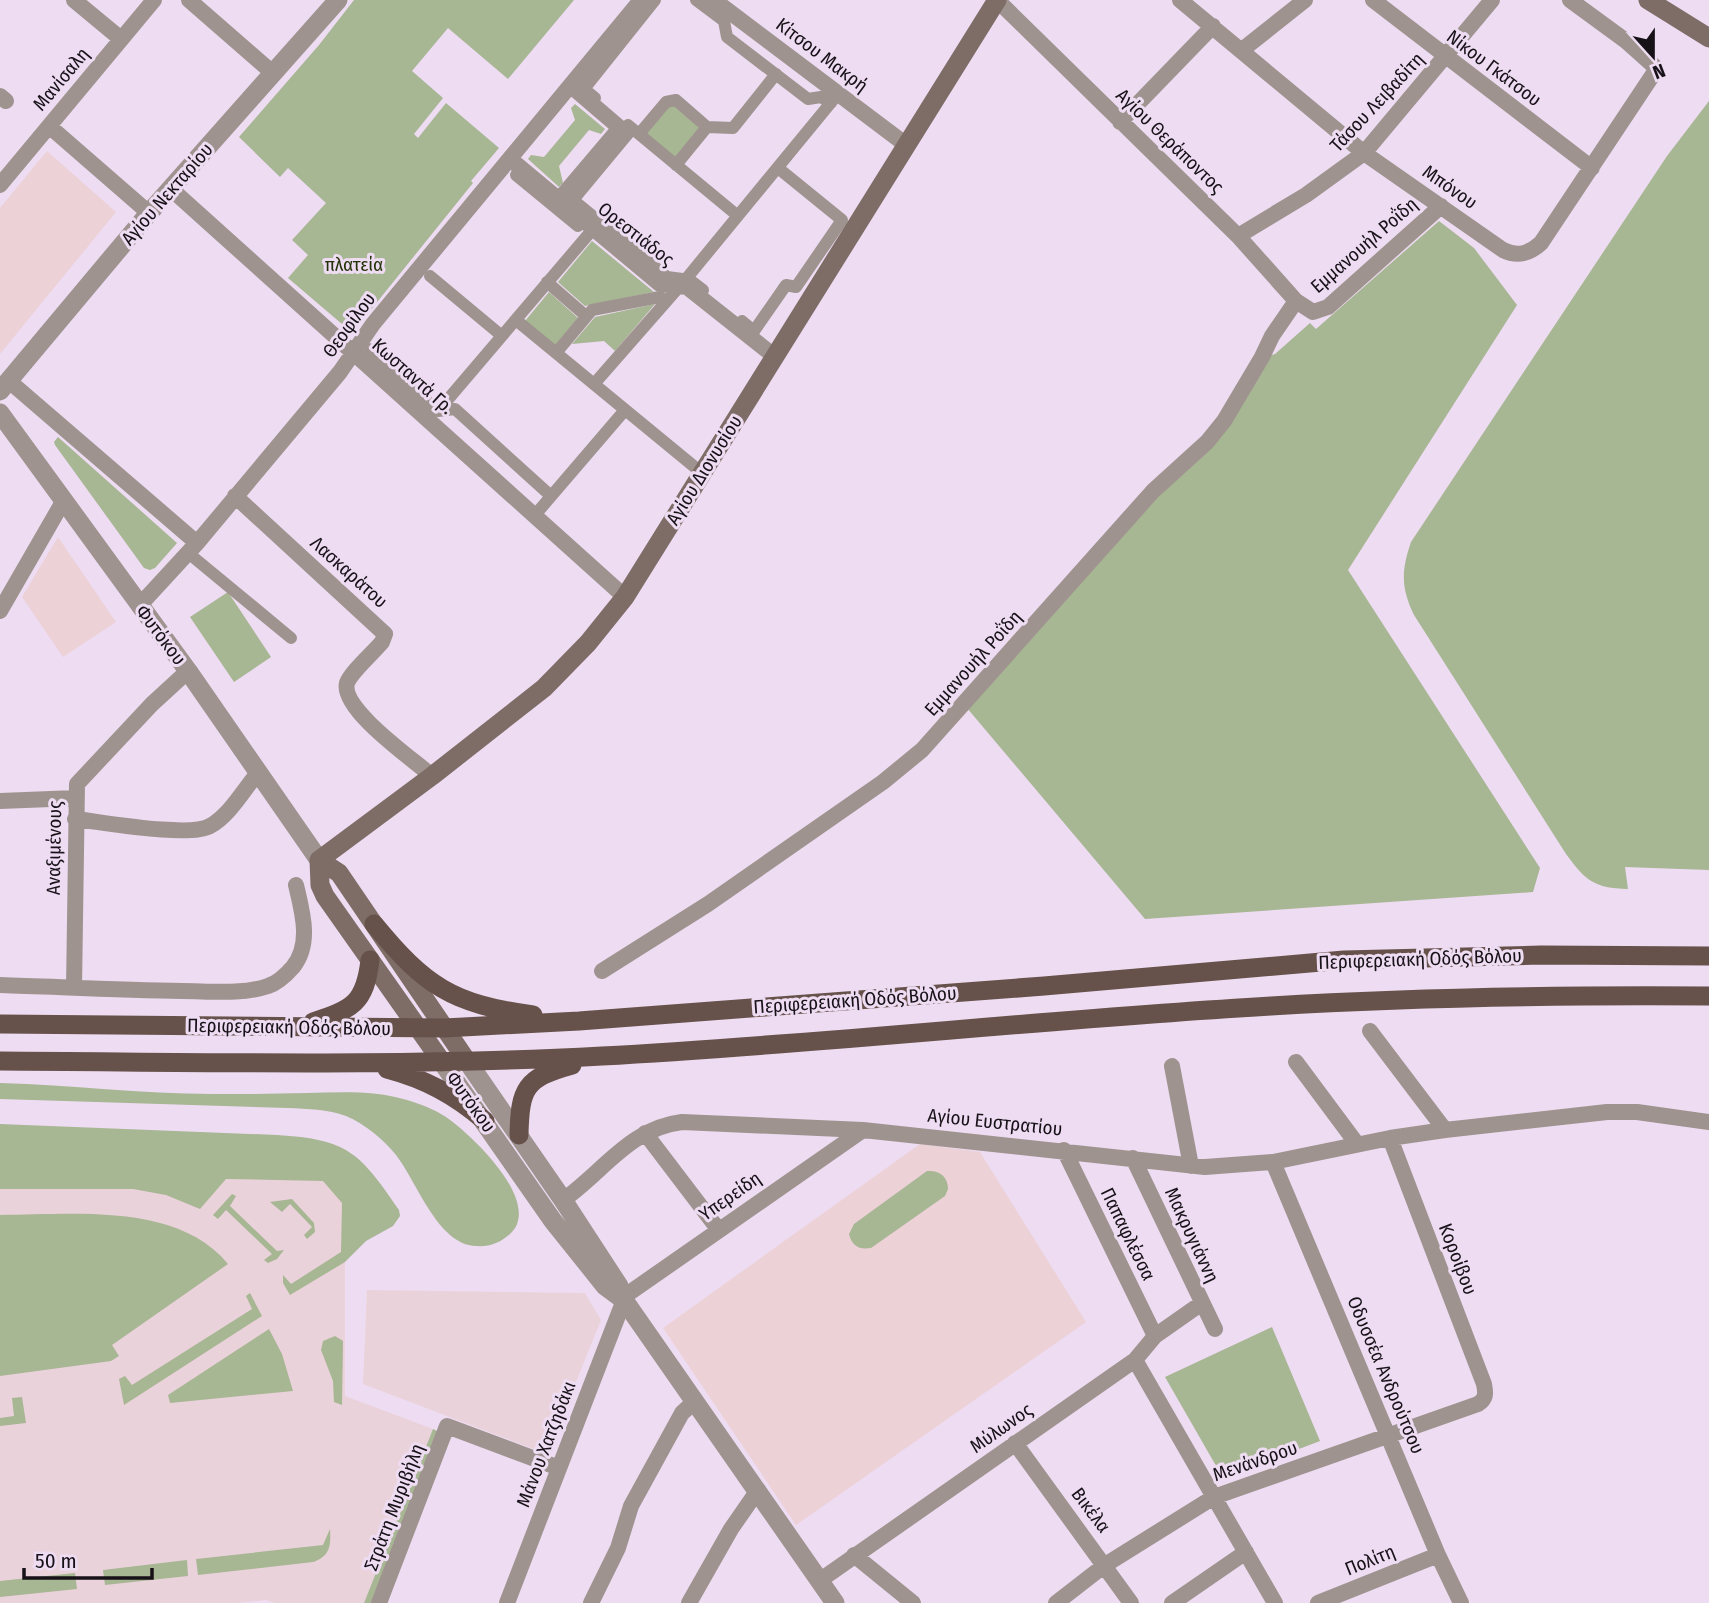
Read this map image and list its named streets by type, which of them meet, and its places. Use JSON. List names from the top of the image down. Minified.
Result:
{"streets":{"main road":["Αγίου Διονυσίου","Φυτόκου","Περιφερειακή Οδός Βόλου"],"street":["Κίτσου Μακρή","Νίκου Γκάτσου","Μανίσαλη","Τάσου Λειβαδίτη","Αγίου Θεράποντος","Μπόνου","Αγίου Νεκταρίου","Ορεστιάδος","Εμμανουήλ Ροΐδη","Θεοφίλου","Κωσταντά Γρ.","Λασκαράτου","Αναξιμένους","Αγίου Ευστρατίου","Υπερείδη","Παπαφλέσσα","Μακρυγιάννη","Κοροίβου","Οδυσσέα Ανδρούτσου","Μύλωνος","Μάνου Χατζηδάκι","Μενάνδρου","Στράτη Μυριβήλη","Βικέλα","Πολίτη"]},"crossings":[["Κίτσου Μακρή","Αγίου Διονυσίου"],["Νίκου Γκάτσου","Τάσου Λειβαδίτη"],["Νίκου Γκάτσου","Μπόνου"],["Τάσου Λειβαδίτη","Αγίου Θεράποντος"],["Τάσου Λειβαδίτη","Μπόνου"],["Αγίου Θεράποντος","Εμμανουήλ Ροΐδη"],["Αγίου Θεράποντος","Αγίου Διονυσίου"],["Μπόνου","Εμμανουήλ Ροΐδη"],["Αγίου Νεκταρίου","Κωσταντά Γρ."],["Ορεστιάδος","Θεοφίλου"],["Ορεστιάδος","Αγίου Διονυσίου"],["Θεοφίλου","Κωσταντά Γρ."],["Θεοφίλου","Λασκαράτου"],["Θεοφίλου","Φυτόκου"],["Κωσταντά Γρ.","Αγίου Διονυσίου"],["Αγίου Διονυσίου","Λασκαράτου"],["Αγίου Διονυσίου","Φυτόκου"],["Φυτόκου","Αναξιμένους"],["Φυτόκου","Περιφερειακή Οδός Βόλου"],["Φυτόκου","Αγίου Ευστρατίου"],["Φυτόκου","Υπερείδη"],["Φυτόκου","Μύλωνος"],["Φυτόκου","Μάνου Χατζηδάκι"],["Αγίου Ευστρατίου","Υπερείδη"],["Αγίου Ευστρατίου","Παπαφλέσσα"],["Αγίου Ευστρατίου","Μακρυγιάννη"],["Αγίου Ευστρατίου","Κοροίβου"],["Αγίου Ευστρατίου","Οδυσσέα Ανδρούτσου"],["Υπερείδη","Μάνου Χατζηδάκι"],["Παπαφλέσσα","Μύλωνος"],["Μακρυγιάννη","Μύλωνος"],["Κοροίβου","Μενάνδρου"],["Οδυσσέα Ανδρούτσου","Μενάνδρου"],["Οδυσσέα Ανδρούτσου","Πολίτη"],["Μύλωνος","Βικέλα"],["Μάνου Χατζηδάκι","Στράτη Μυριβήλη"],["Μενάνδρου","Βικέλα"]],"parks":["πλατεία"],"scale_bar":"50 m","north":"bottom"}
